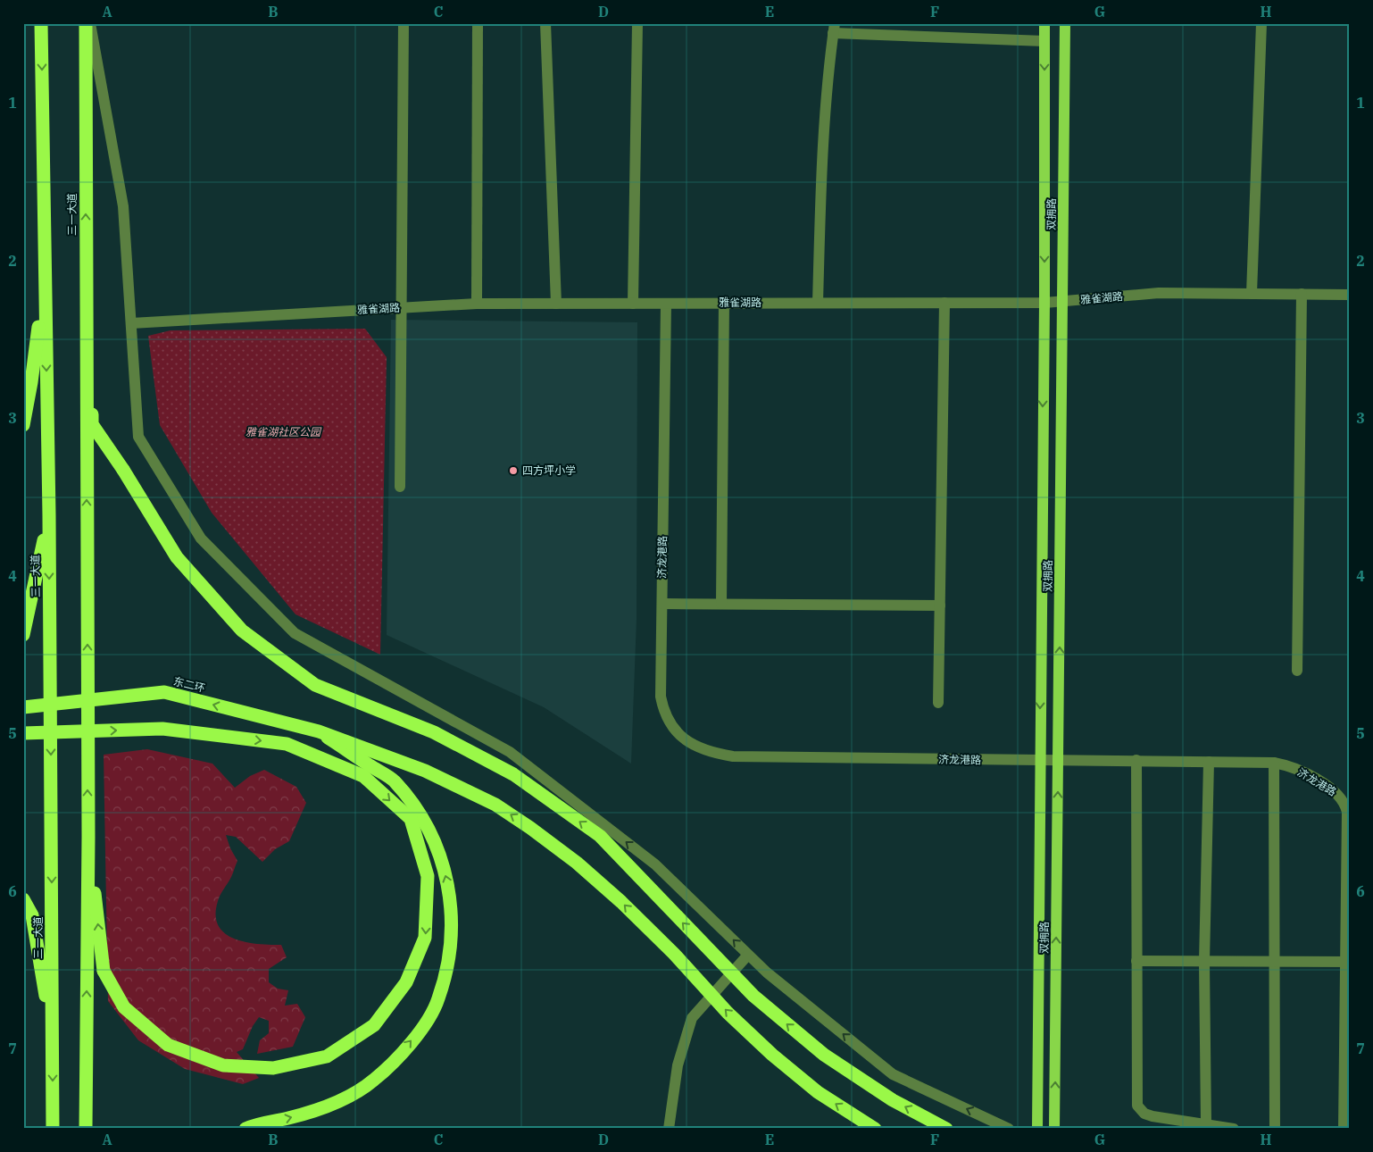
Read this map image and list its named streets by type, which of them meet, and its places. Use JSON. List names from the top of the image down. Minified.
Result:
{"streets":{"highway":["三一大道","东二环"],"main road":["双拥路"],"street":["雅雀湖路","济龙港路"]},"crossings":[["双拥路","雅雀湖路"],["双拥路","济龙港路"],["雅雀湖路","济龙港路"]],"one_way":["东二环"],"parks":["雅雀湖社区公园"],"places":["四方坪小学"],"grid":{"columns":["A","B","C","D","E","F","G","H"],"rows":["1","2","3","4","5","6","7"]}}
